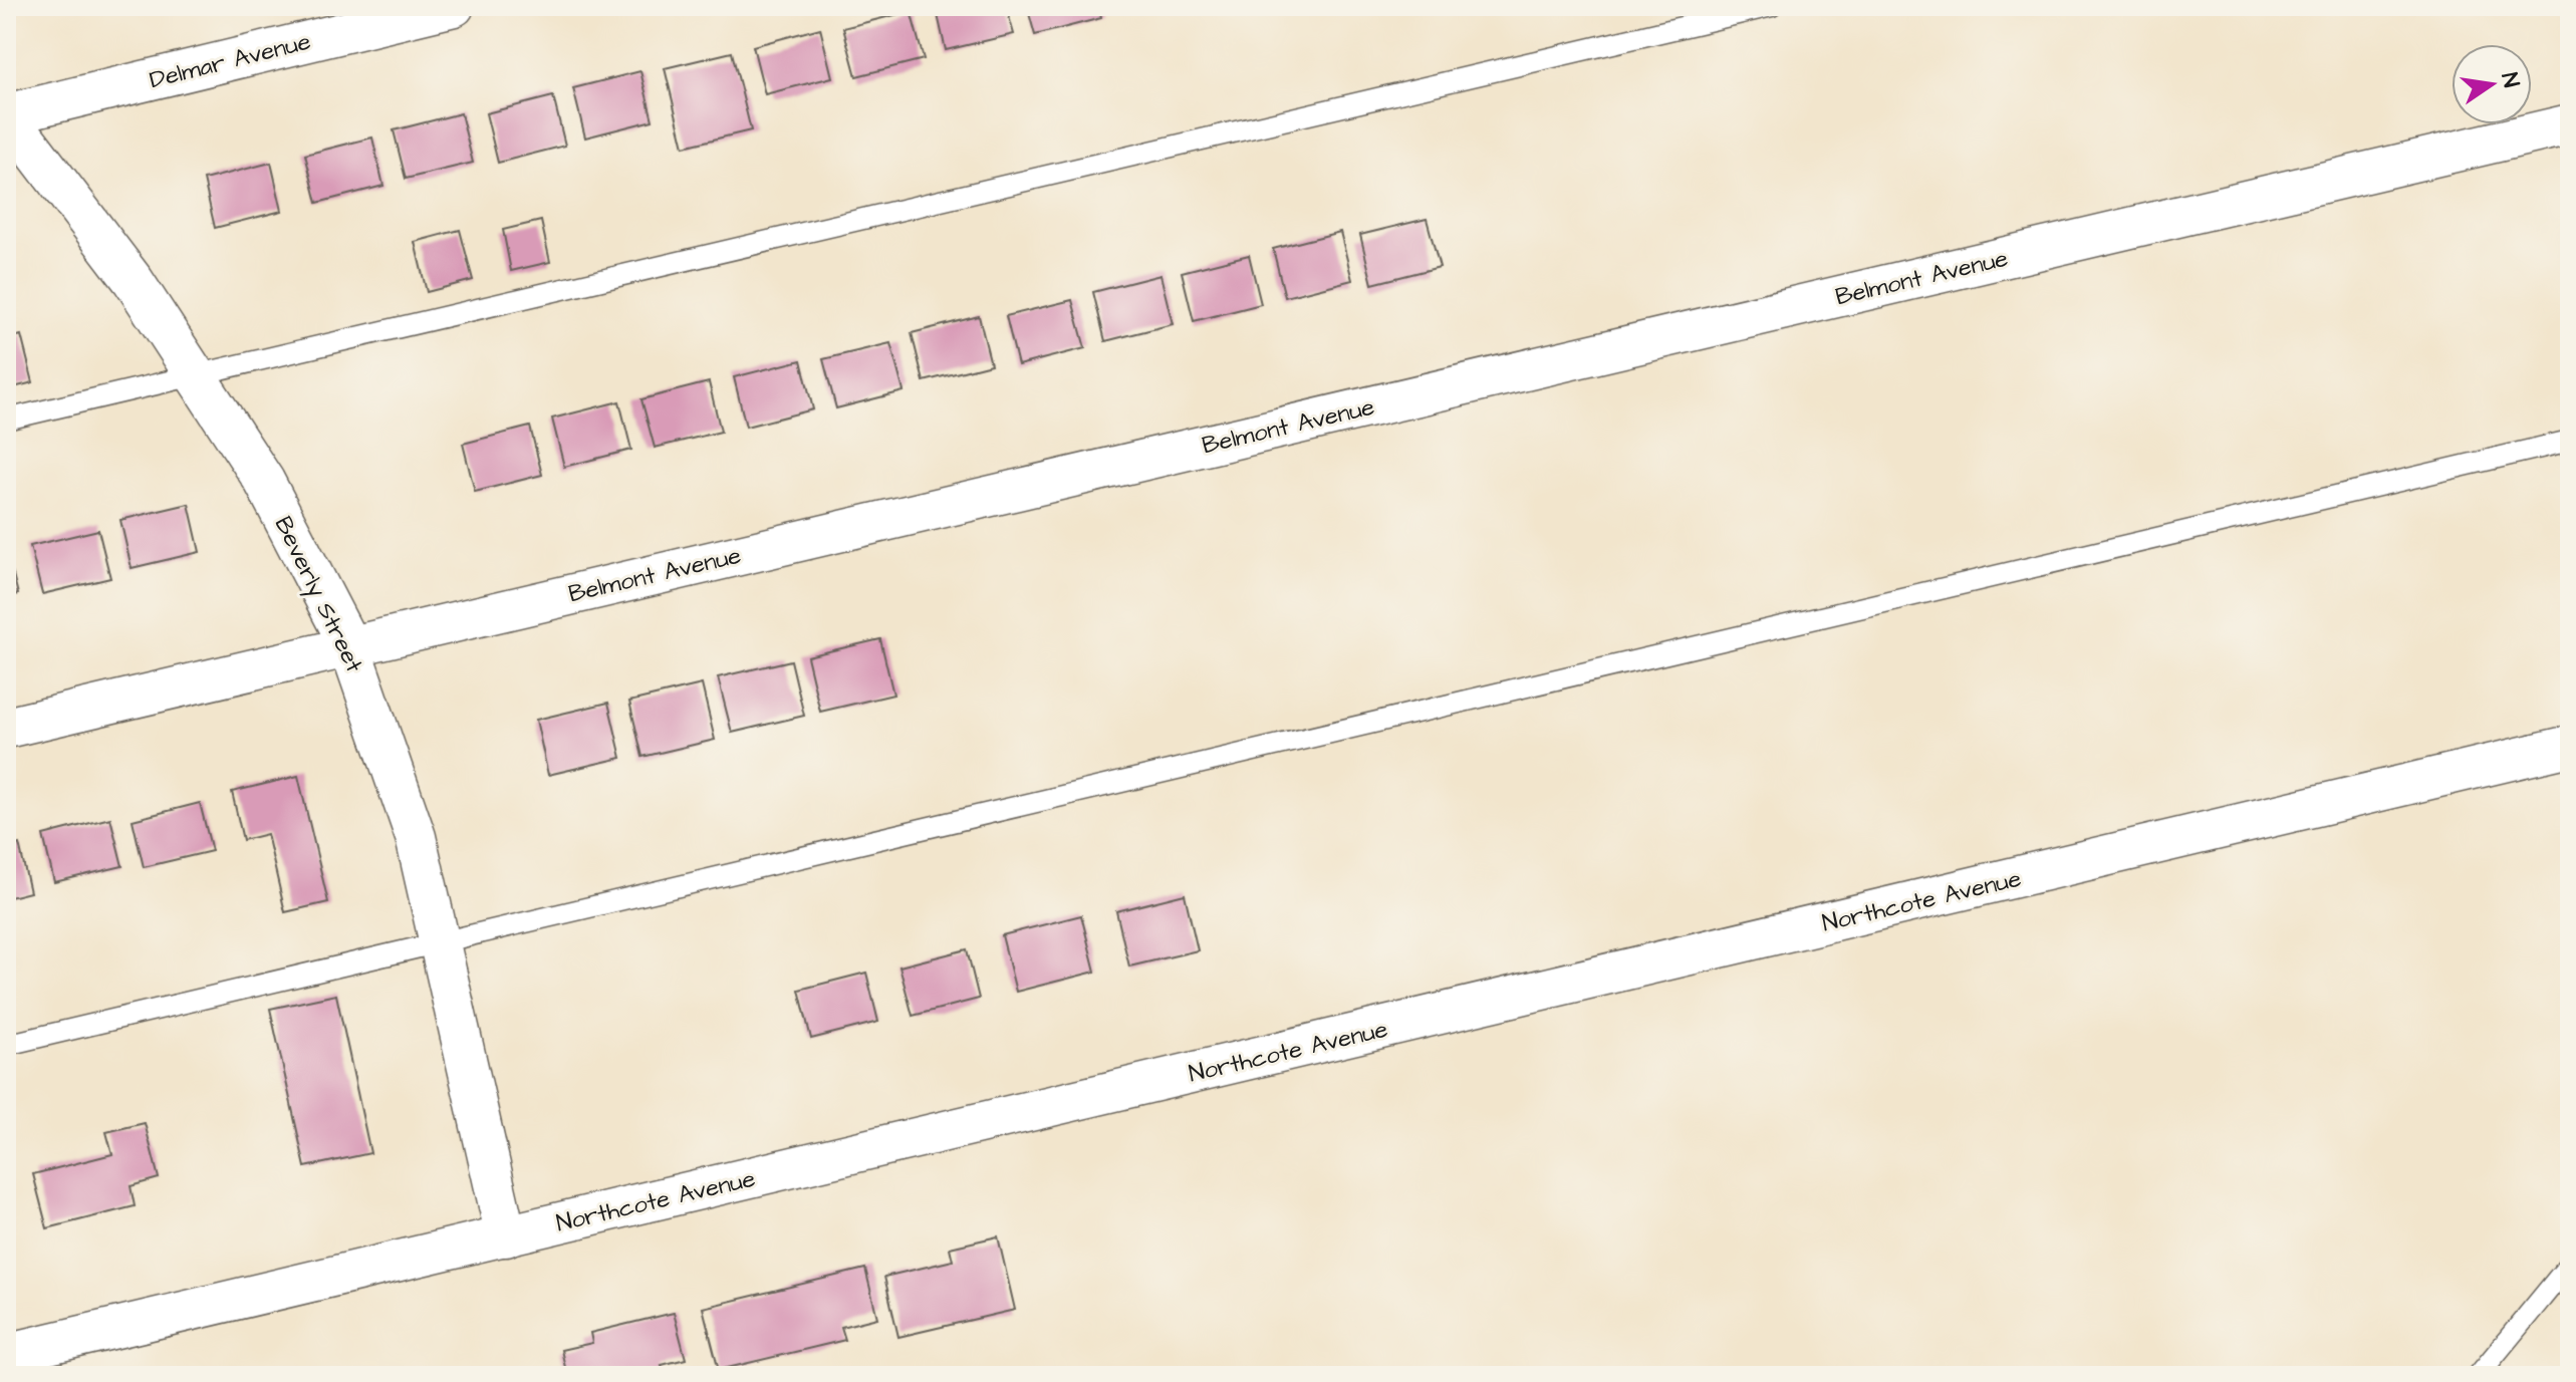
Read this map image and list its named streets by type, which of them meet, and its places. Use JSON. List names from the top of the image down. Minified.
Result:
{"streets":{"street":["Delmar Avenue","Belmont Avenue","Beverly Street","Northcote Avenue"]},"crossings":[["Delmar Avenue","Beverly Street"],["Belmont Avenue","Beverly Street"],["Beverly Street","Northcote Avenue"]],"north":"right"}
